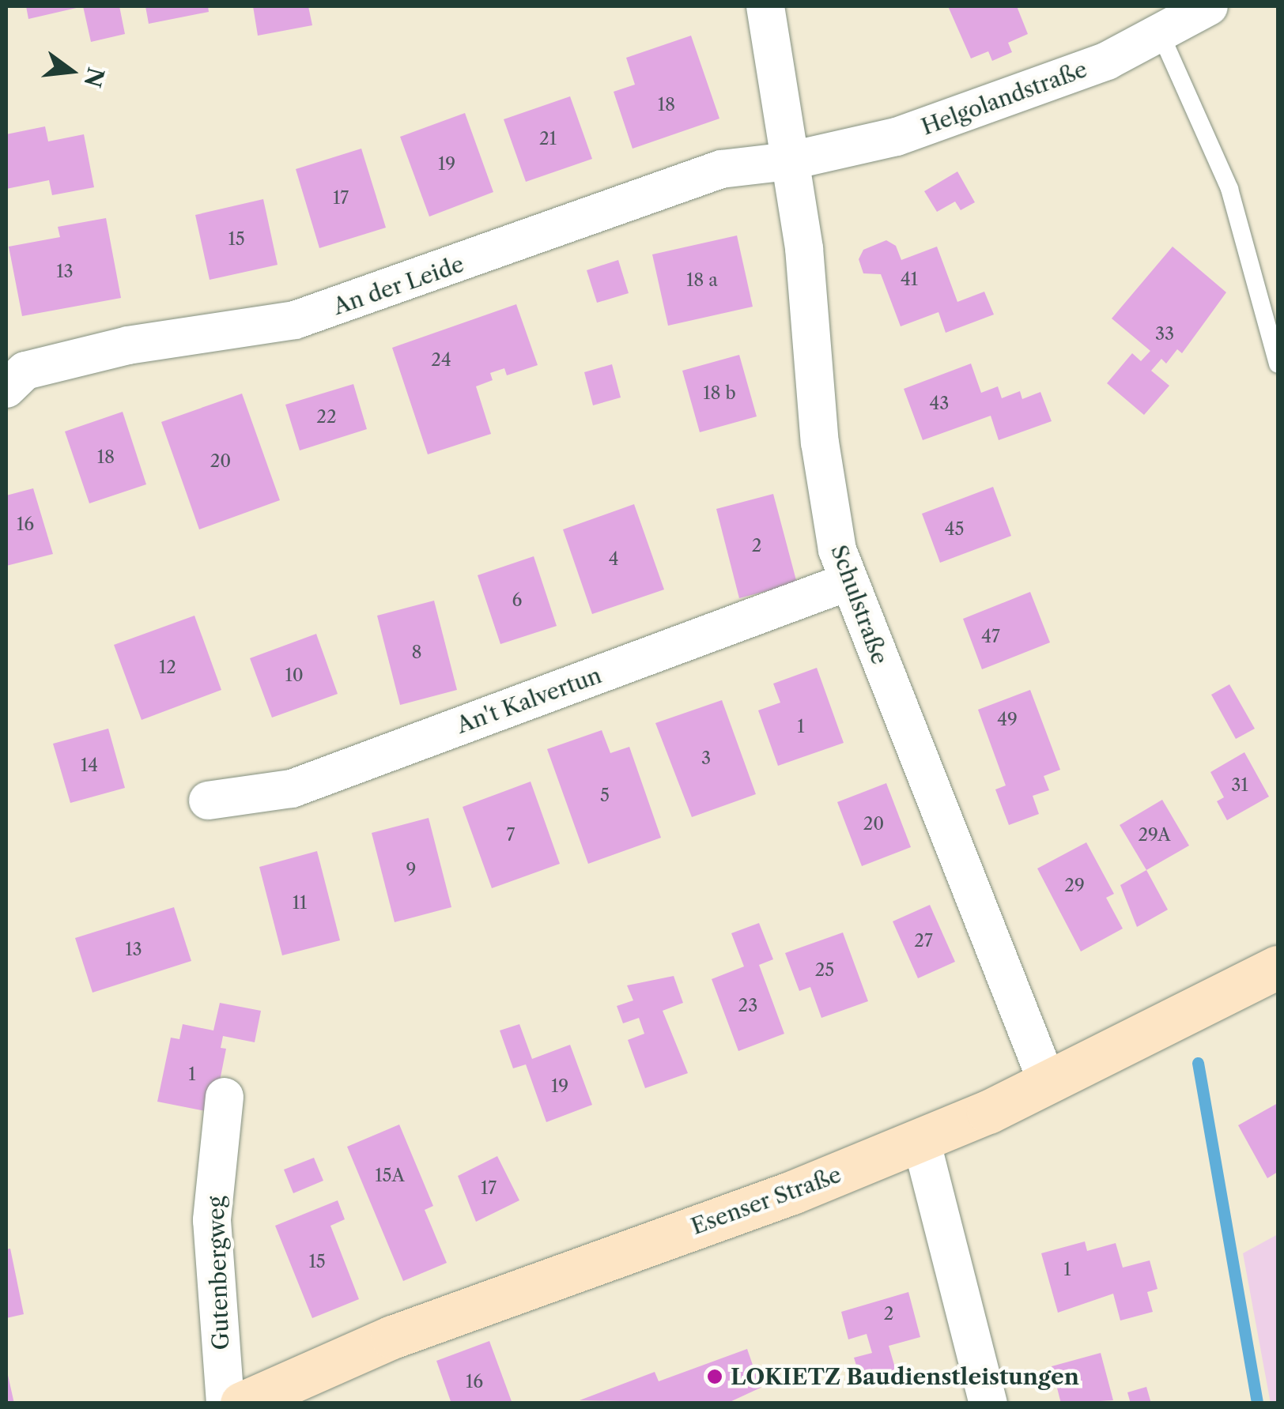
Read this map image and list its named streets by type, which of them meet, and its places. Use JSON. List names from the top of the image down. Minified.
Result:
{"streets":{"street":["Helgolandstraße","An der Leide","Schulstraße","An't Kalvertun","Esenser Straße","Gutenbergweg"]},"crossings":[["Helgolandstraße","An der Leide"],["Helgolandstraße","Schulstraße"],["An der Leide","Schulstraße"],["Schulstraße","An't Kalvertun"],["Schulstraße","Esenser Straße"]],"places":["LOKIETZ Baudienstleistungen"],"house_numbers":["18","21","19","17","15","13","41","18 a","33","24","18 b","43","22","18","20","16","45","2","4","6","47","8","12","10","49","1","3","14","31","5","20","7","29A","9","29","11","27","13","25","23","1","19","15A","17","15","1","2","16"],"north":"right"}
